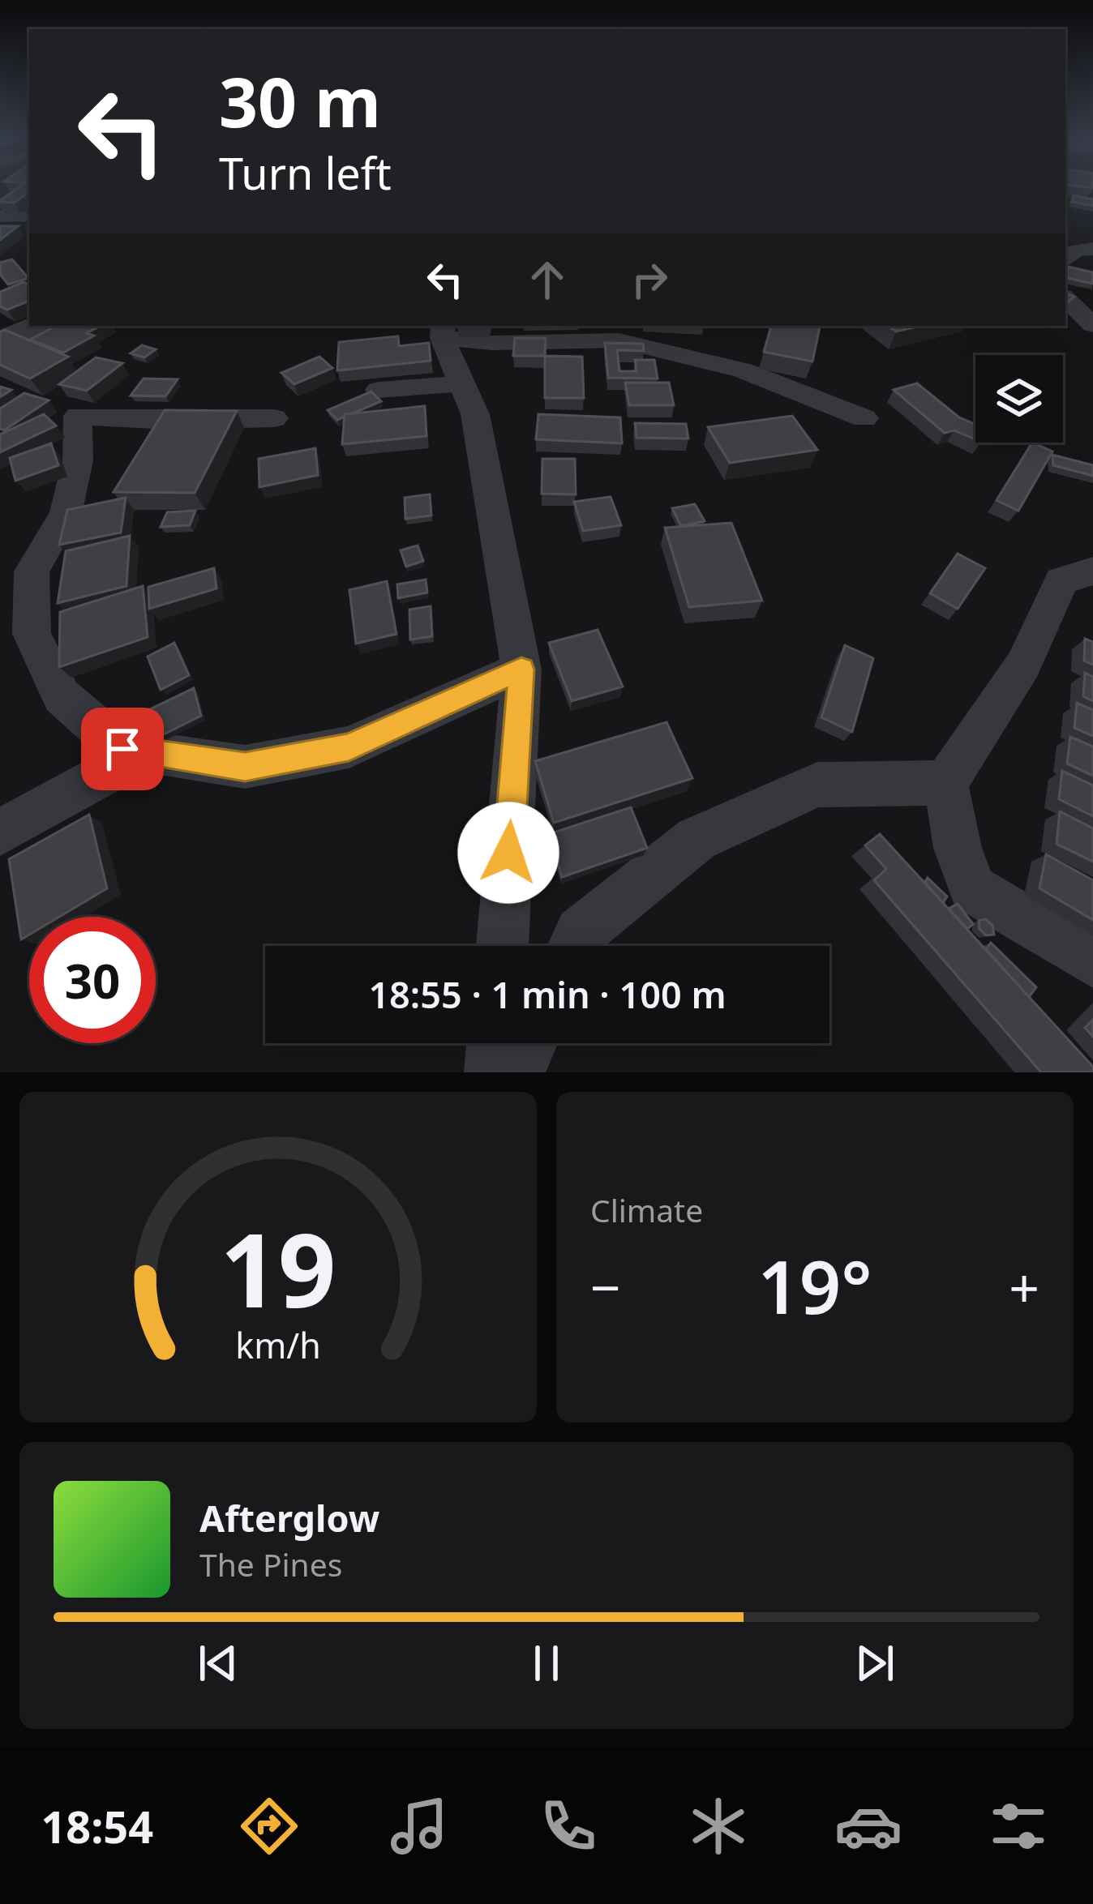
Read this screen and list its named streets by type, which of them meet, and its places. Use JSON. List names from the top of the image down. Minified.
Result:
{"page":{"turn":["30 m","Turn left"],"limit":"30","trip":"18:55 · 1 min · 100 m","tile":"Climate","heat":["−","19°","+"],"song":["Afterglow","The Pines"],"tabs":"18:54","gauge":["19","km/h"]}}
